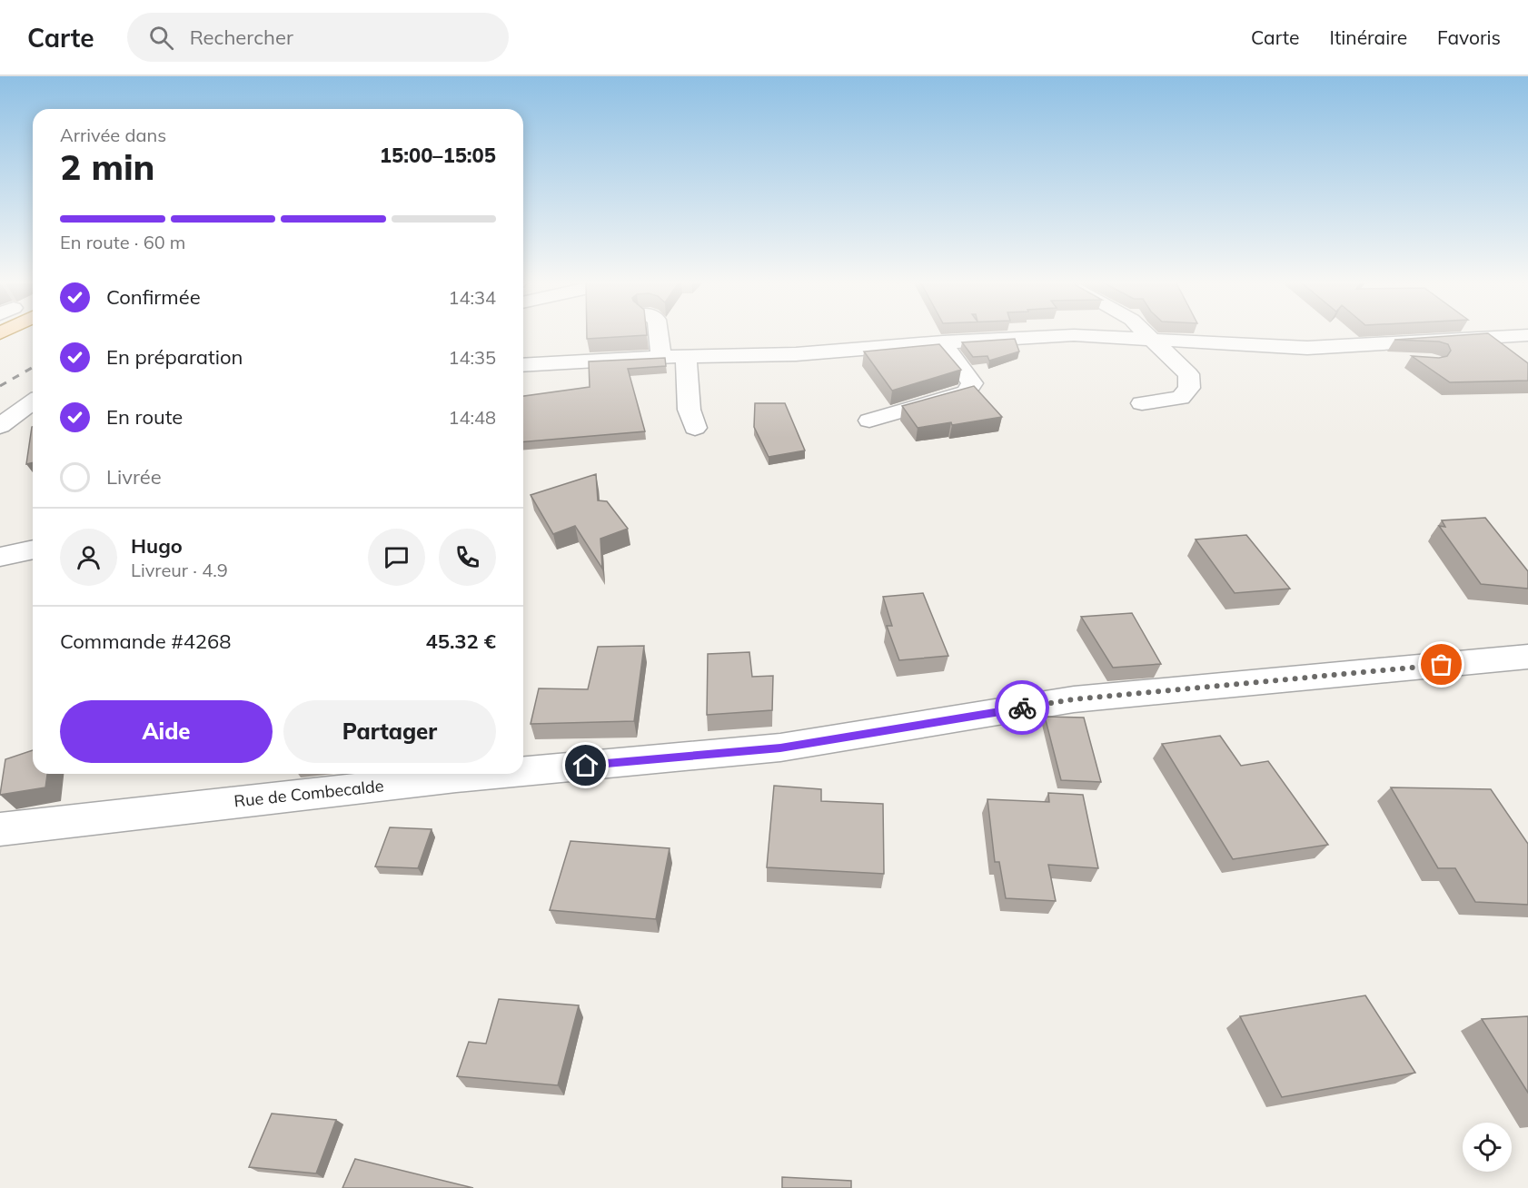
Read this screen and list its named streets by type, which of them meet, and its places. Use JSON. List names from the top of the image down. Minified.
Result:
{"streets":{"street":["Rue de Combecalde"]},"page":{"header":"Carte","search":"Rechercher","nav":["Carte","Itinéraire","Favoris"],"heading":["2 min","Arrivée dans","15:00–15:05"],"panel":["Hugo","Livreur · 4.9","Commande #4268","45.32 €"],"bar":"En route · 60 m","list":[["Confirmée","14:34"],["En préparation","14:35"],["En route","14:48"],"Livrée"],"buttons":["Aide","Partager"]}}
